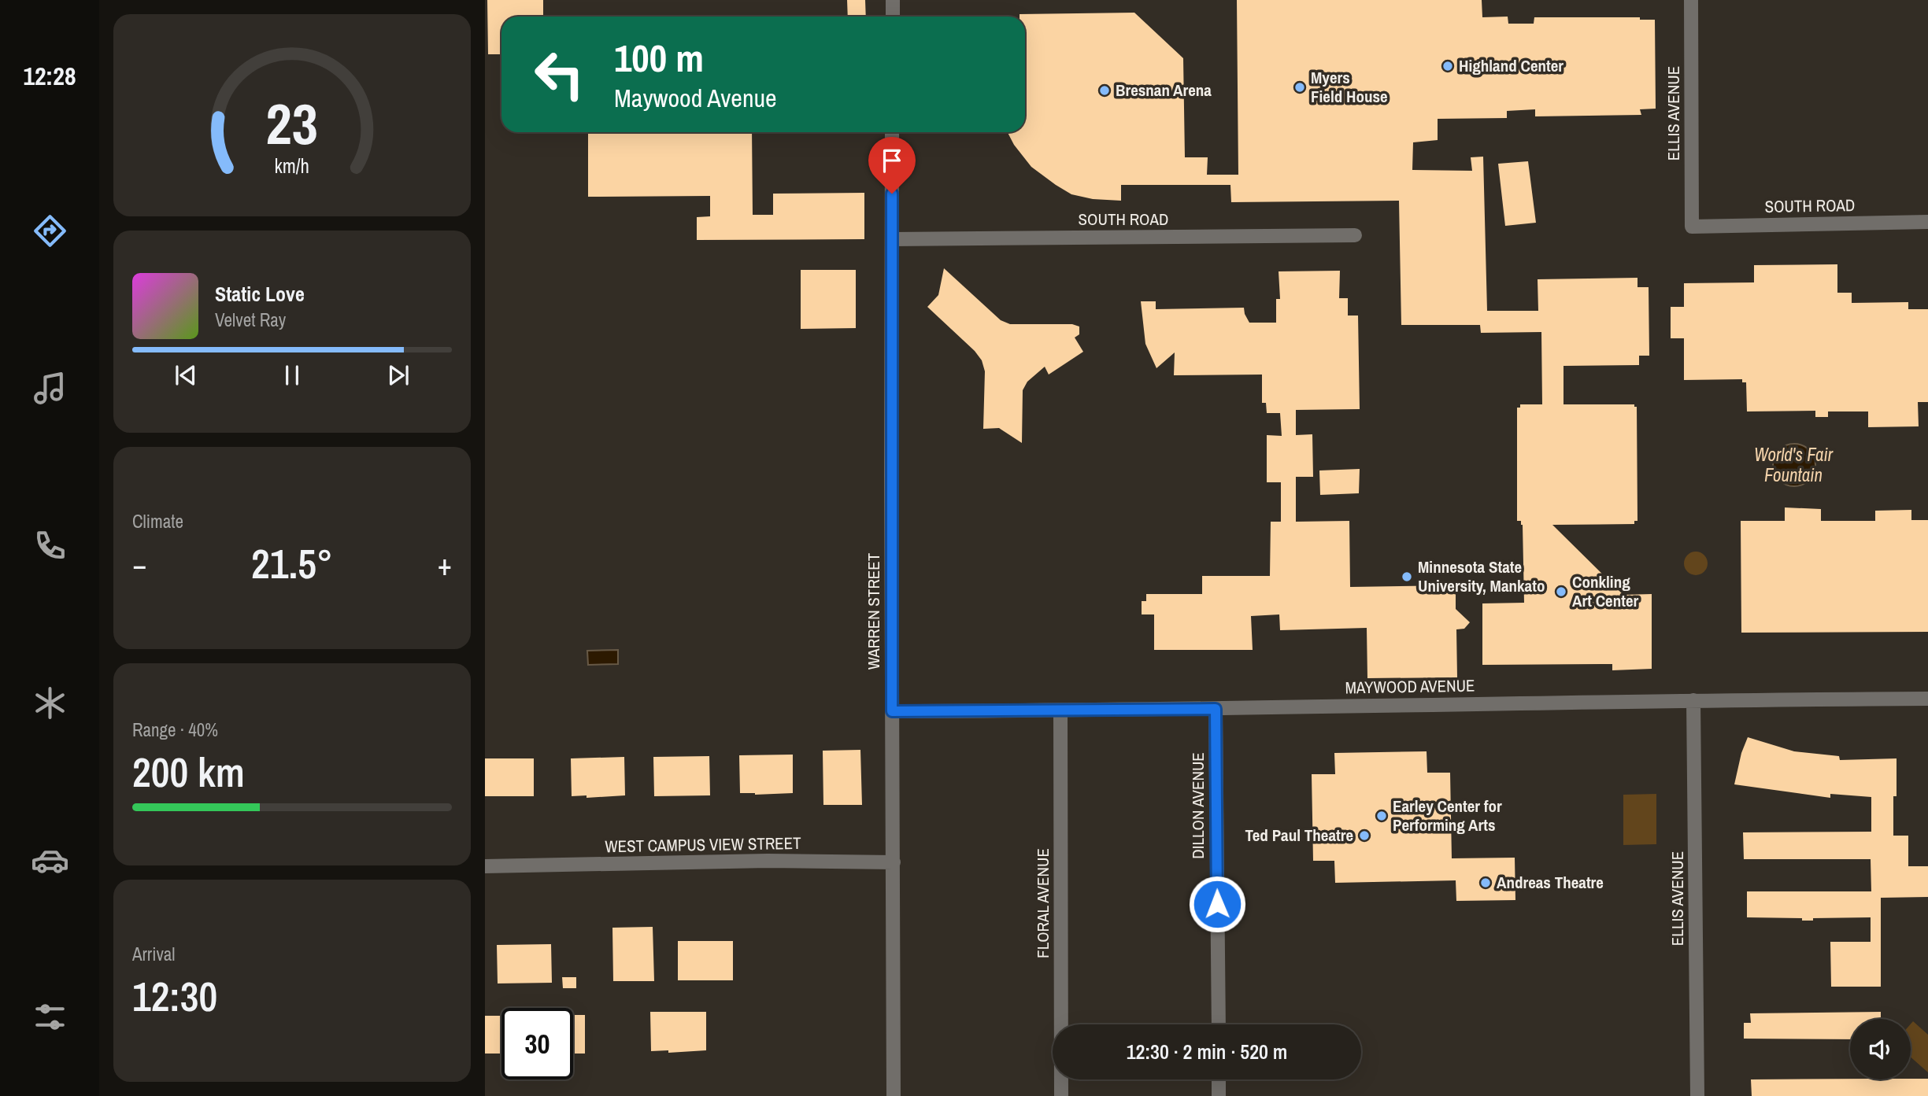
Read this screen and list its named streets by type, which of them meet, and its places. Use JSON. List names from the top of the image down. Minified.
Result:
{"streets":{"street":["ELLIS AVENUE","SOUTH ROAD","WARREN STREET","MAYWOOD AVENUE","DILLON AVENUE","WEST CAMPUS VIEW STREET","FLORAL AVENUE"]},"crossings":[["ELLIS AVENUE","SOUTH ROAD"],["ELLIS AVENUE","MAYWOOD AVENUE"],["SOUTH ROAD","WARREN STREET"],["WARREN STREET","MAYWOOD AVENUE"],["WARREN STREET","WEST CAMPUS VIEW STREET"],["MAYWOOD AVENUE","DILLON AVENUE"],["MAYWOOD AVENUE","FLORAL AVENUE"]],"water":["World's Fair Fountain"],"places":["Highland Center","Myers Field House","Bresnan Arena","Minnesota State University, Mankato","Conkling Art Center","Earley Center for Performing Arts","Ted Paul Theatre","Andreas Theatre"],"page":{"tabs":"12:28","turn":["100 m","Maywood Avenue"],"song":["Static Love","Velvet Ray"],"tile":["Climate",["Range · 40%","200 km"],["Arrival","12:30"]],"heat":["−","21.5°","+"],"limit":"30","trip":"12:30 · 2 min · 520 m","gauge":["23","km/h"]}}
